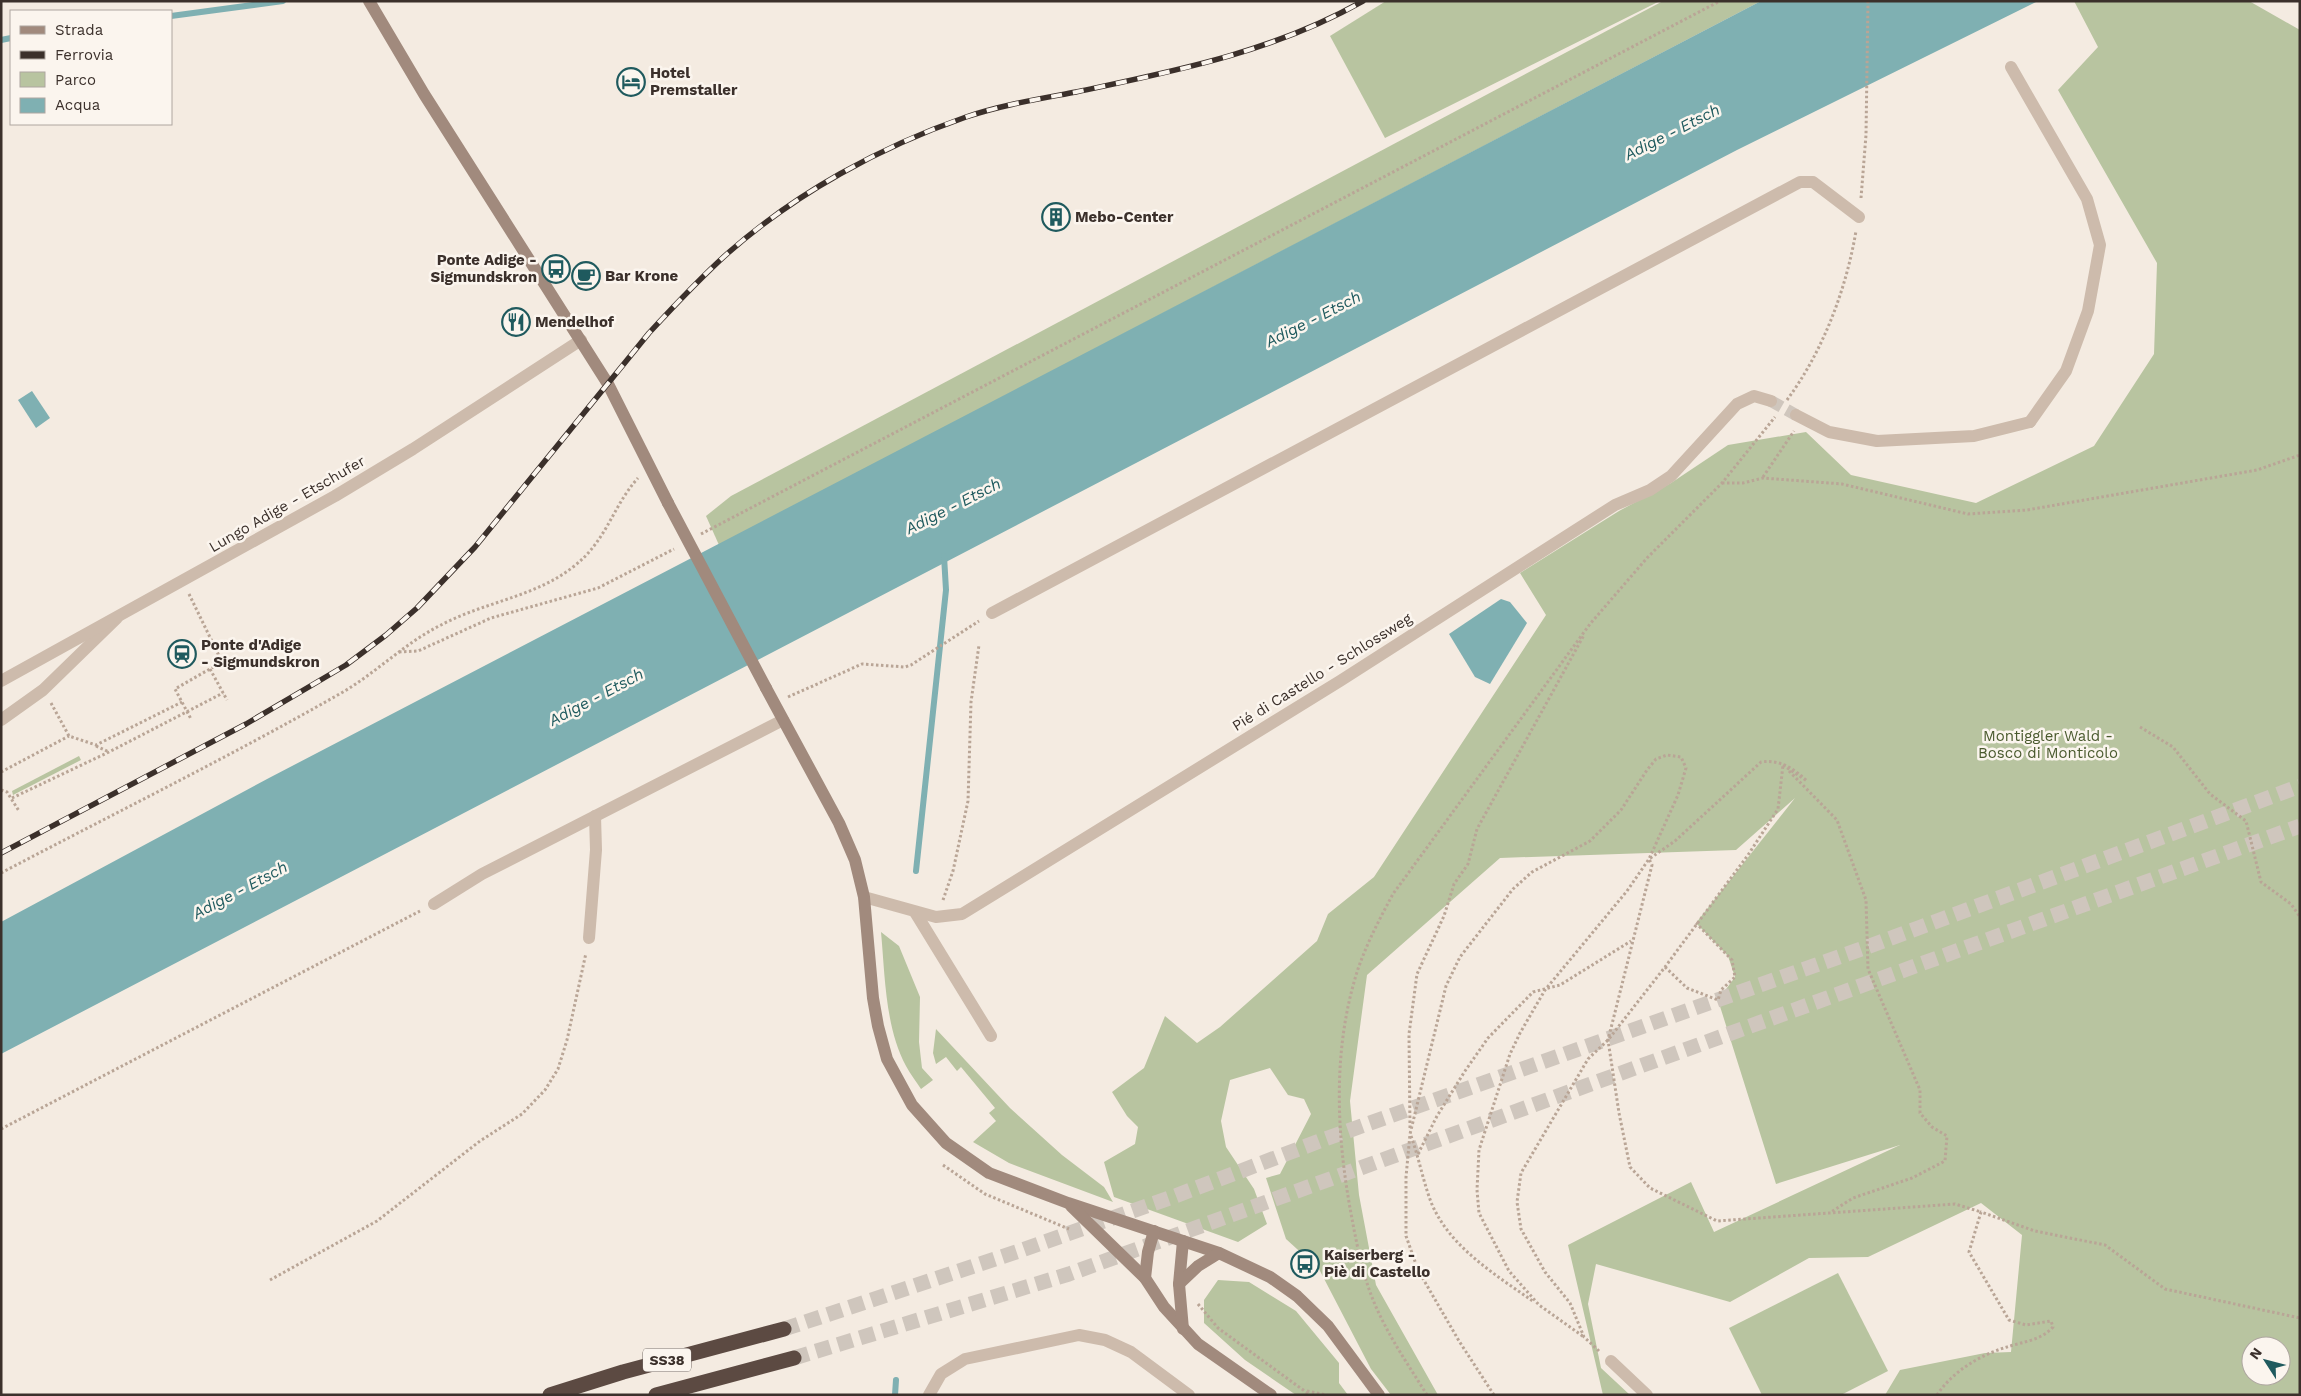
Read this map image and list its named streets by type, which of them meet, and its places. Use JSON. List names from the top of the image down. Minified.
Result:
{"streets":{"highway":["SS38"],"street":["Lungo Adige - Etschufer","Pié di Castello - Schlossweg"]},"water":["Adige - Etsch"],"parks":["Montiggler Wald - Bosco di Monticolo"],"places":{"hotel":["Hotel Premstaller"],"building":["Mebo-Center"],"bus stop":["Ponte Adige - Sigmundskron","Kaiserberg - Piè di Castello"],"cafe":["Bar Krone"],"restaurant":["Mendelhof"],"station":["Ponte d'Adige - Sigmundskron"]},"legend":["Strada","Ferrovia","Parco","Acqua"],"north":"top left"}
